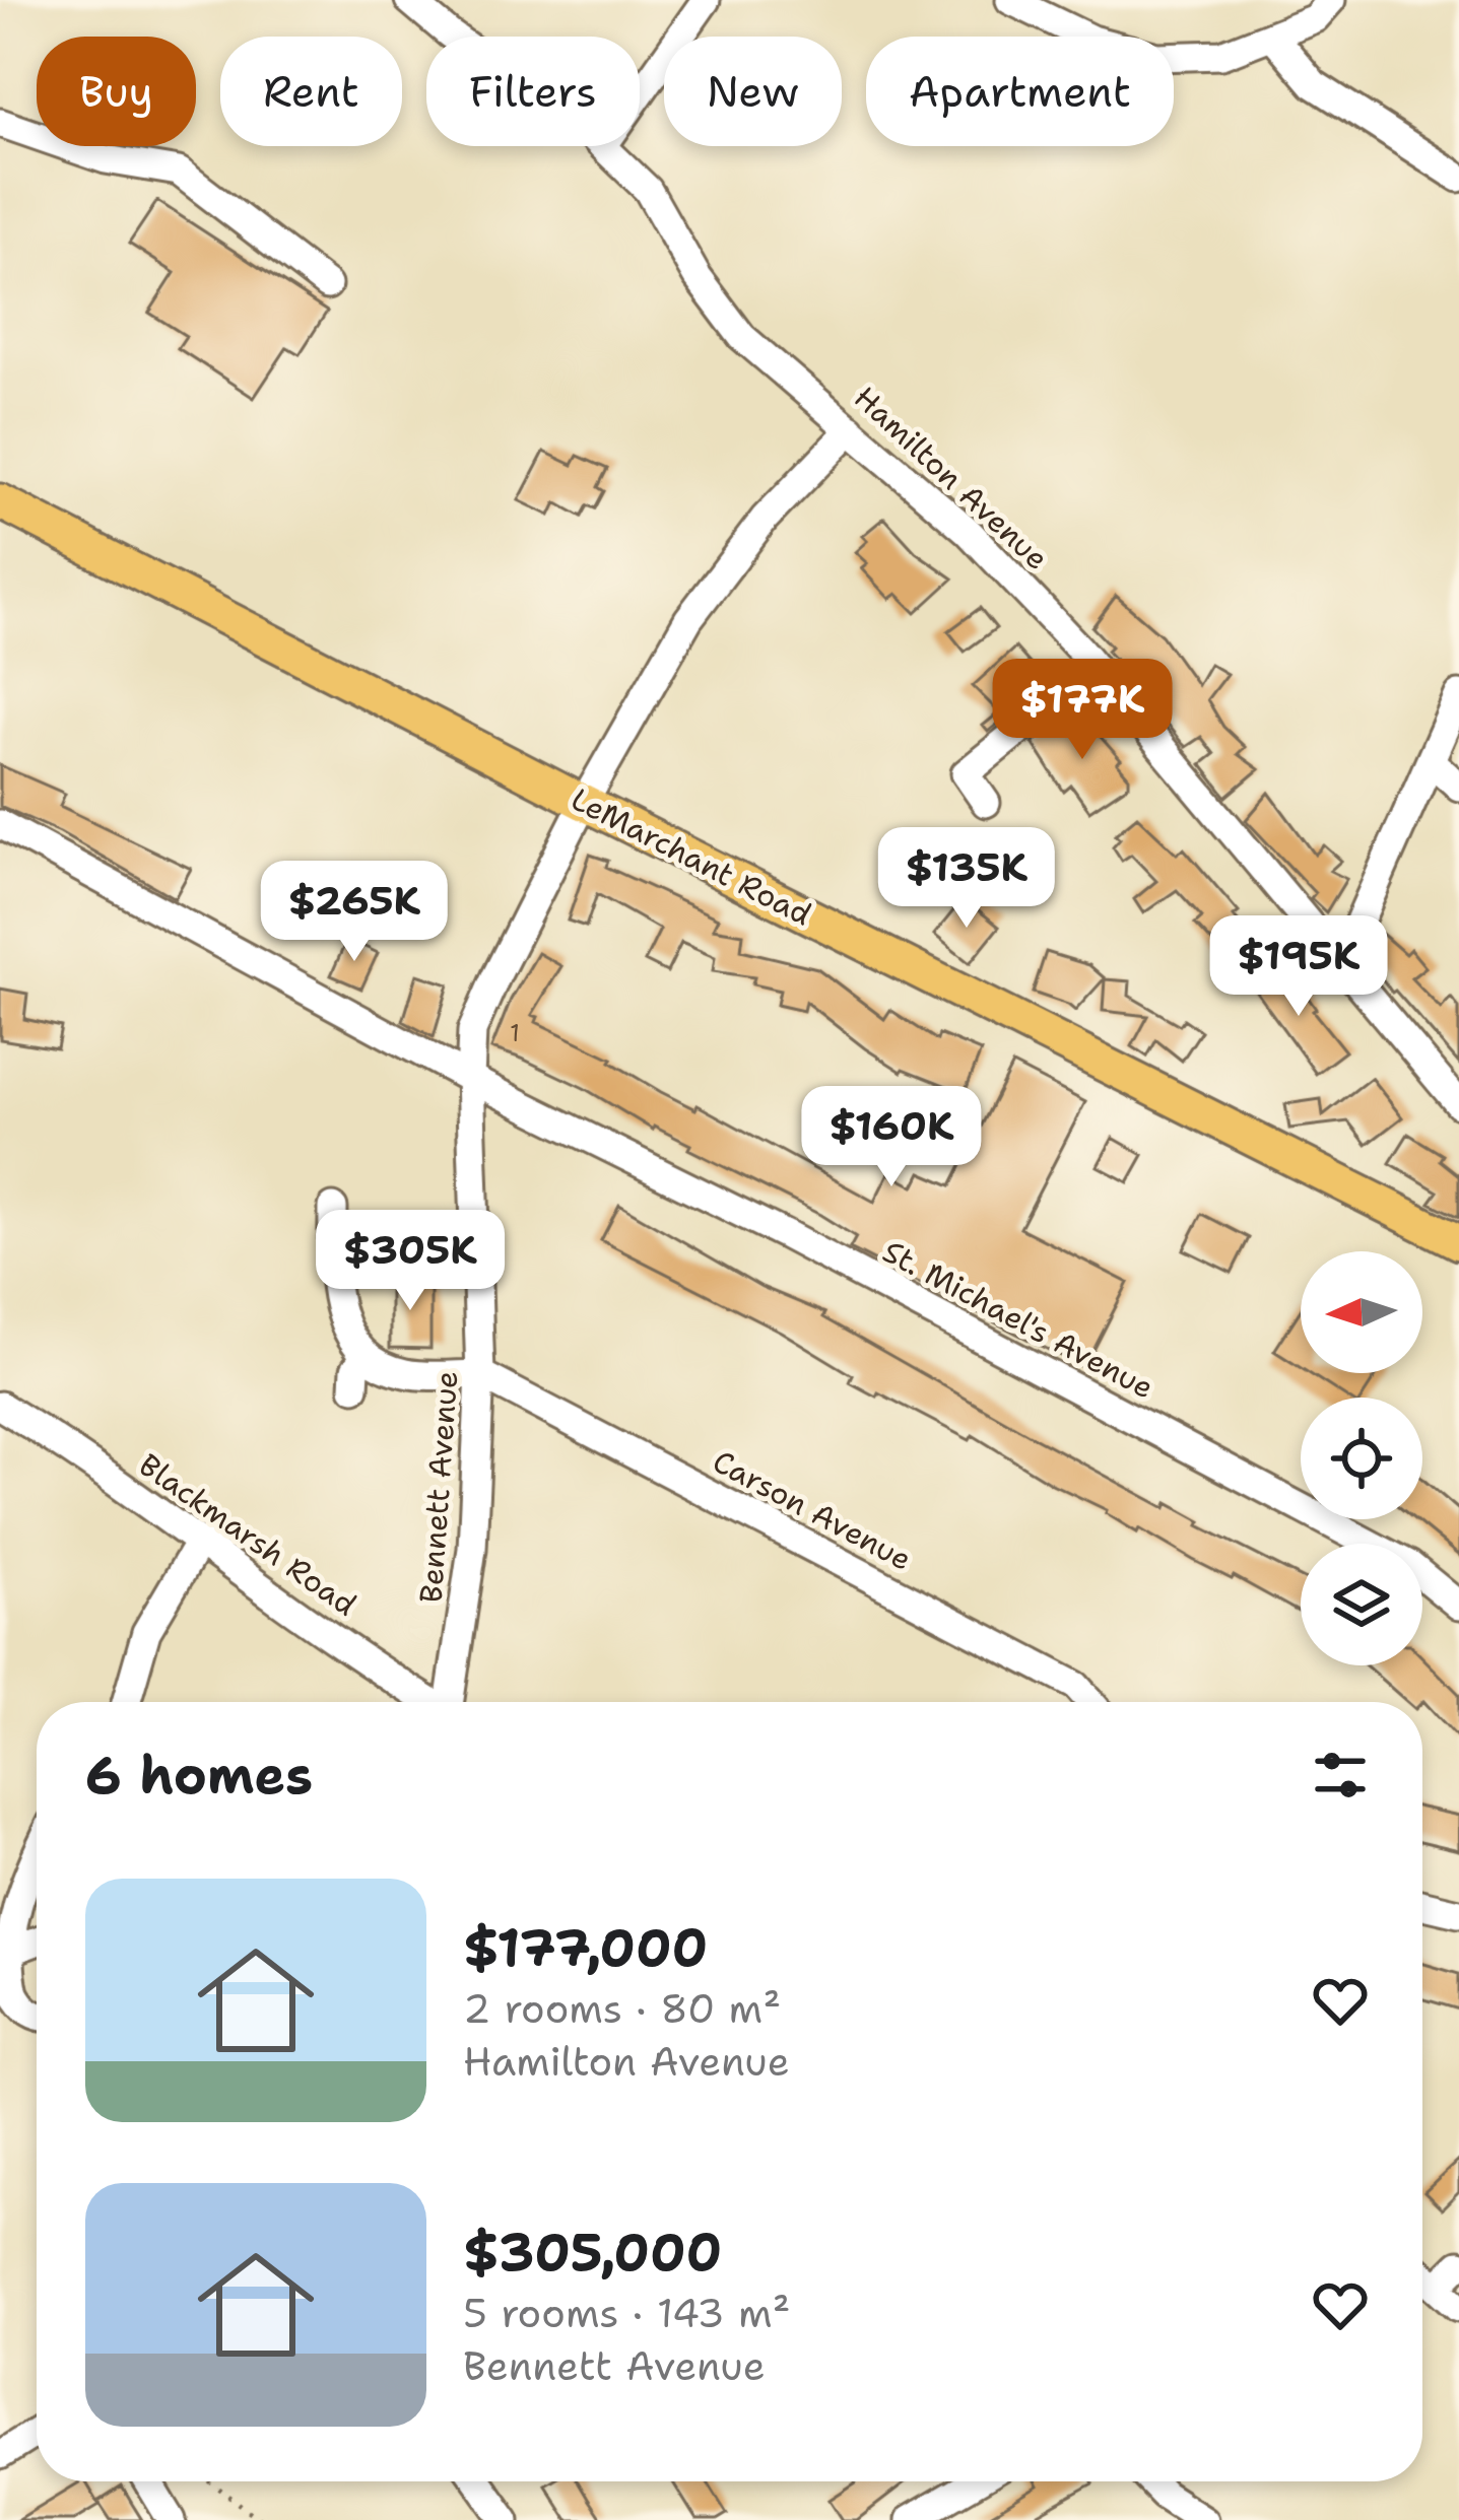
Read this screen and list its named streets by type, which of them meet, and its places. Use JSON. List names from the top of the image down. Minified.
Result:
{"streets":{"main road":["LeMarchant Road"],"street":["Hamilton Avenue","St. Michael's Avenue","Bennett Avenue","Carson Avenue","Blackmarsh Road"]},"crossings":[["Hamilton Avenue","Bennett Avenue"],["LeMarchant Road","Bennett Avenue"],["St. Michael's Avenue","Bennett Avenue"],["Bennett Avenue","Carson Avenue"]],"house_numbers":["1"],"north":"left","page":{"chip":["Buy","Rent","Filters","New","Apartment"],"price":["$177K","$135K","$265K","$195K","$160K","$305K"],"heading":"6 homes","list":[{"name":"$177,000","note":"2 rooms · 80 m² · Hamilton Avenue"},{"name":"$305,000","note":"5 rooms · 143 m² · Bennett Avenue"}]}}
